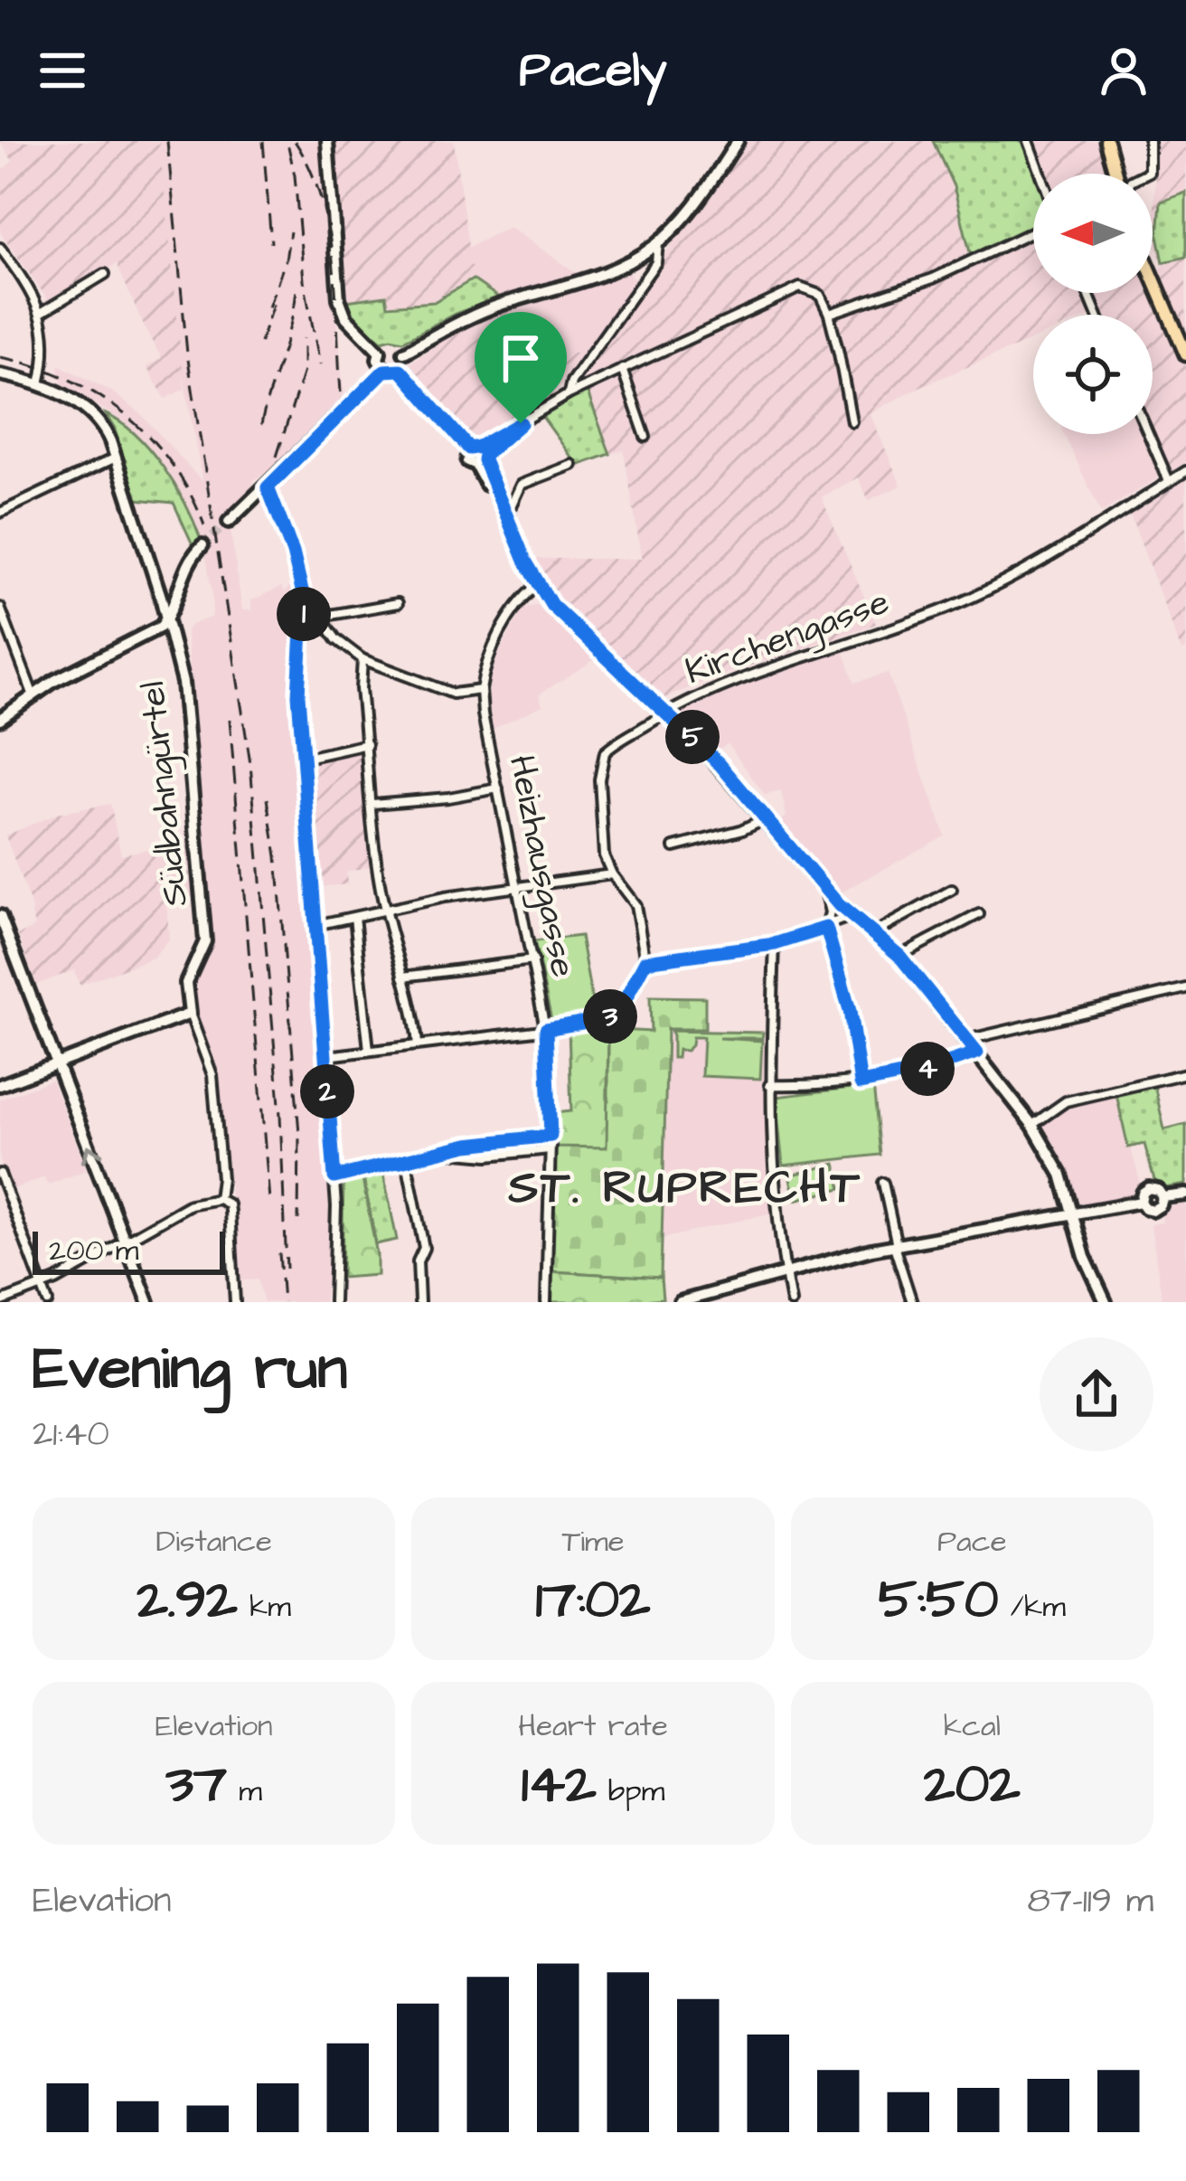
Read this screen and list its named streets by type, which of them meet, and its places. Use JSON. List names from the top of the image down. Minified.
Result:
{"streets":{"street":["Kirchengasse","Südbahngürtel","Heizhausgasse"]},"districts":["ST. RUPRECHT"],"scale_bar":"200 m","north":"left","page":{"header":"Pacely","pins":["1","5","3","4","2"],"scale":"200 m","heading":["Evening run","21:40"],"stats":[["Distance","2.92 km"],["Time","17:02"],["Pace","5:50 /km"],["Elevation","37 m"],["Heart rate","142 bpm"],["kcal","202"]],"chart":["Elevation","87–119 m"]}}
